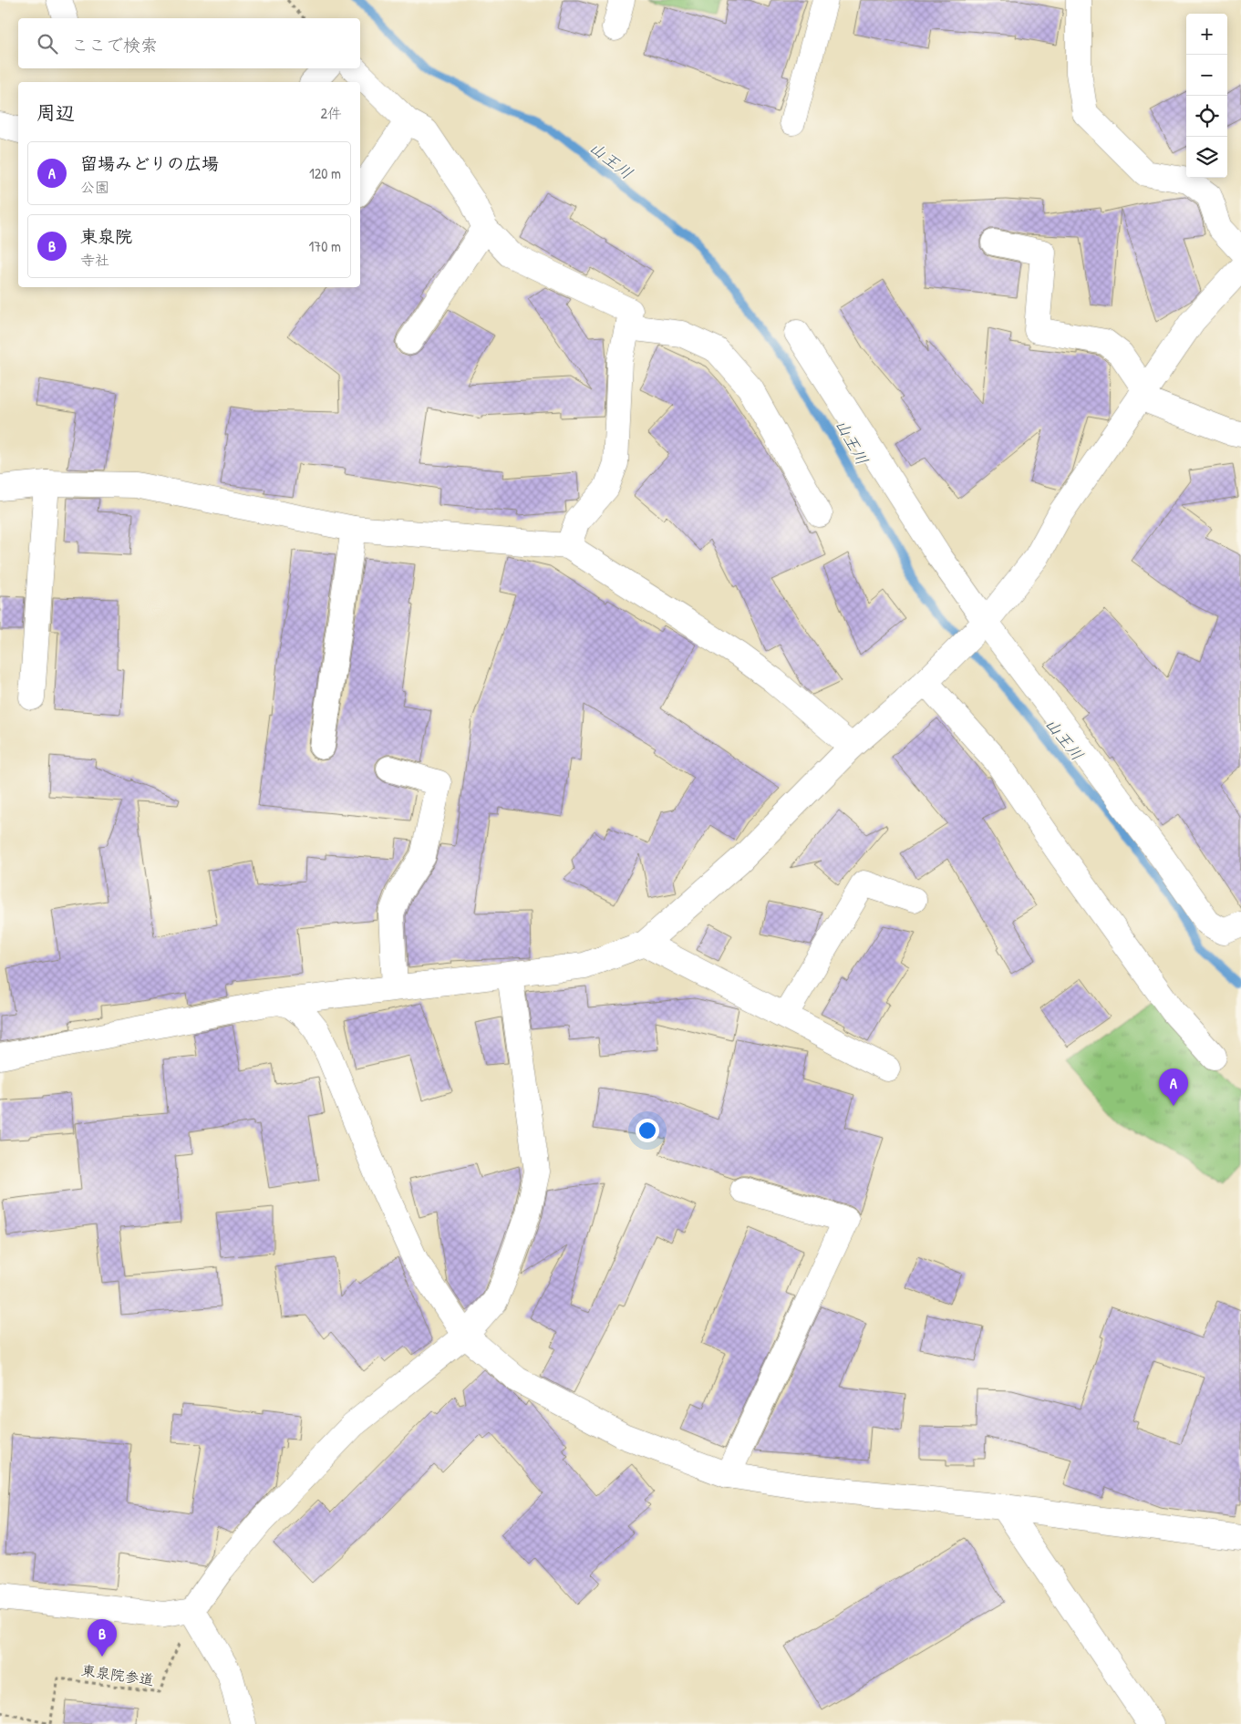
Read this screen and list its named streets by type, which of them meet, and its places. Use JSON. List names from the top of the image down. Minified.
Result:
{"streets":{"path":["東泉院参道"]},"water":["山王川"],"page":{"map_buttons":["+","−"],"search":"ここで検索","heading":["周辺","2件"],"list":[{"mark":"A","name":"留場みどりの広場","note":"公園","value":"120 m"},{"mark":"B","name":"東泉院","note":"寺社","value":"170 m"}],"pins":["A","B"]}}
